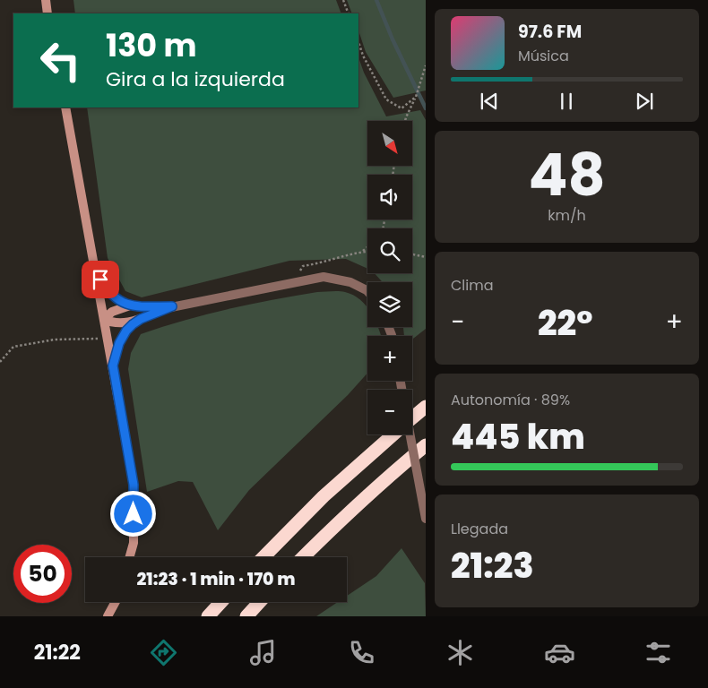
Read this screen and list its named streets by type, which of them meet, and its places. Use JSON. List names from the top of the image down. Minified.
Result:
{"north":"bottom right","page":{"turn":["130 m","Gira a la izquierda"],"song":["97.6 FM","Música"],"map_buttons":["+","−"],"tile":[["48","km/h"],"Clima",["Autonomía · 89%","445 km"],["Llegada","21:23"]],"heat":["−","22°","+"],"limit":"50","trip":"21:23 · 1 min · 170 m","tabs":"21:22"}}
